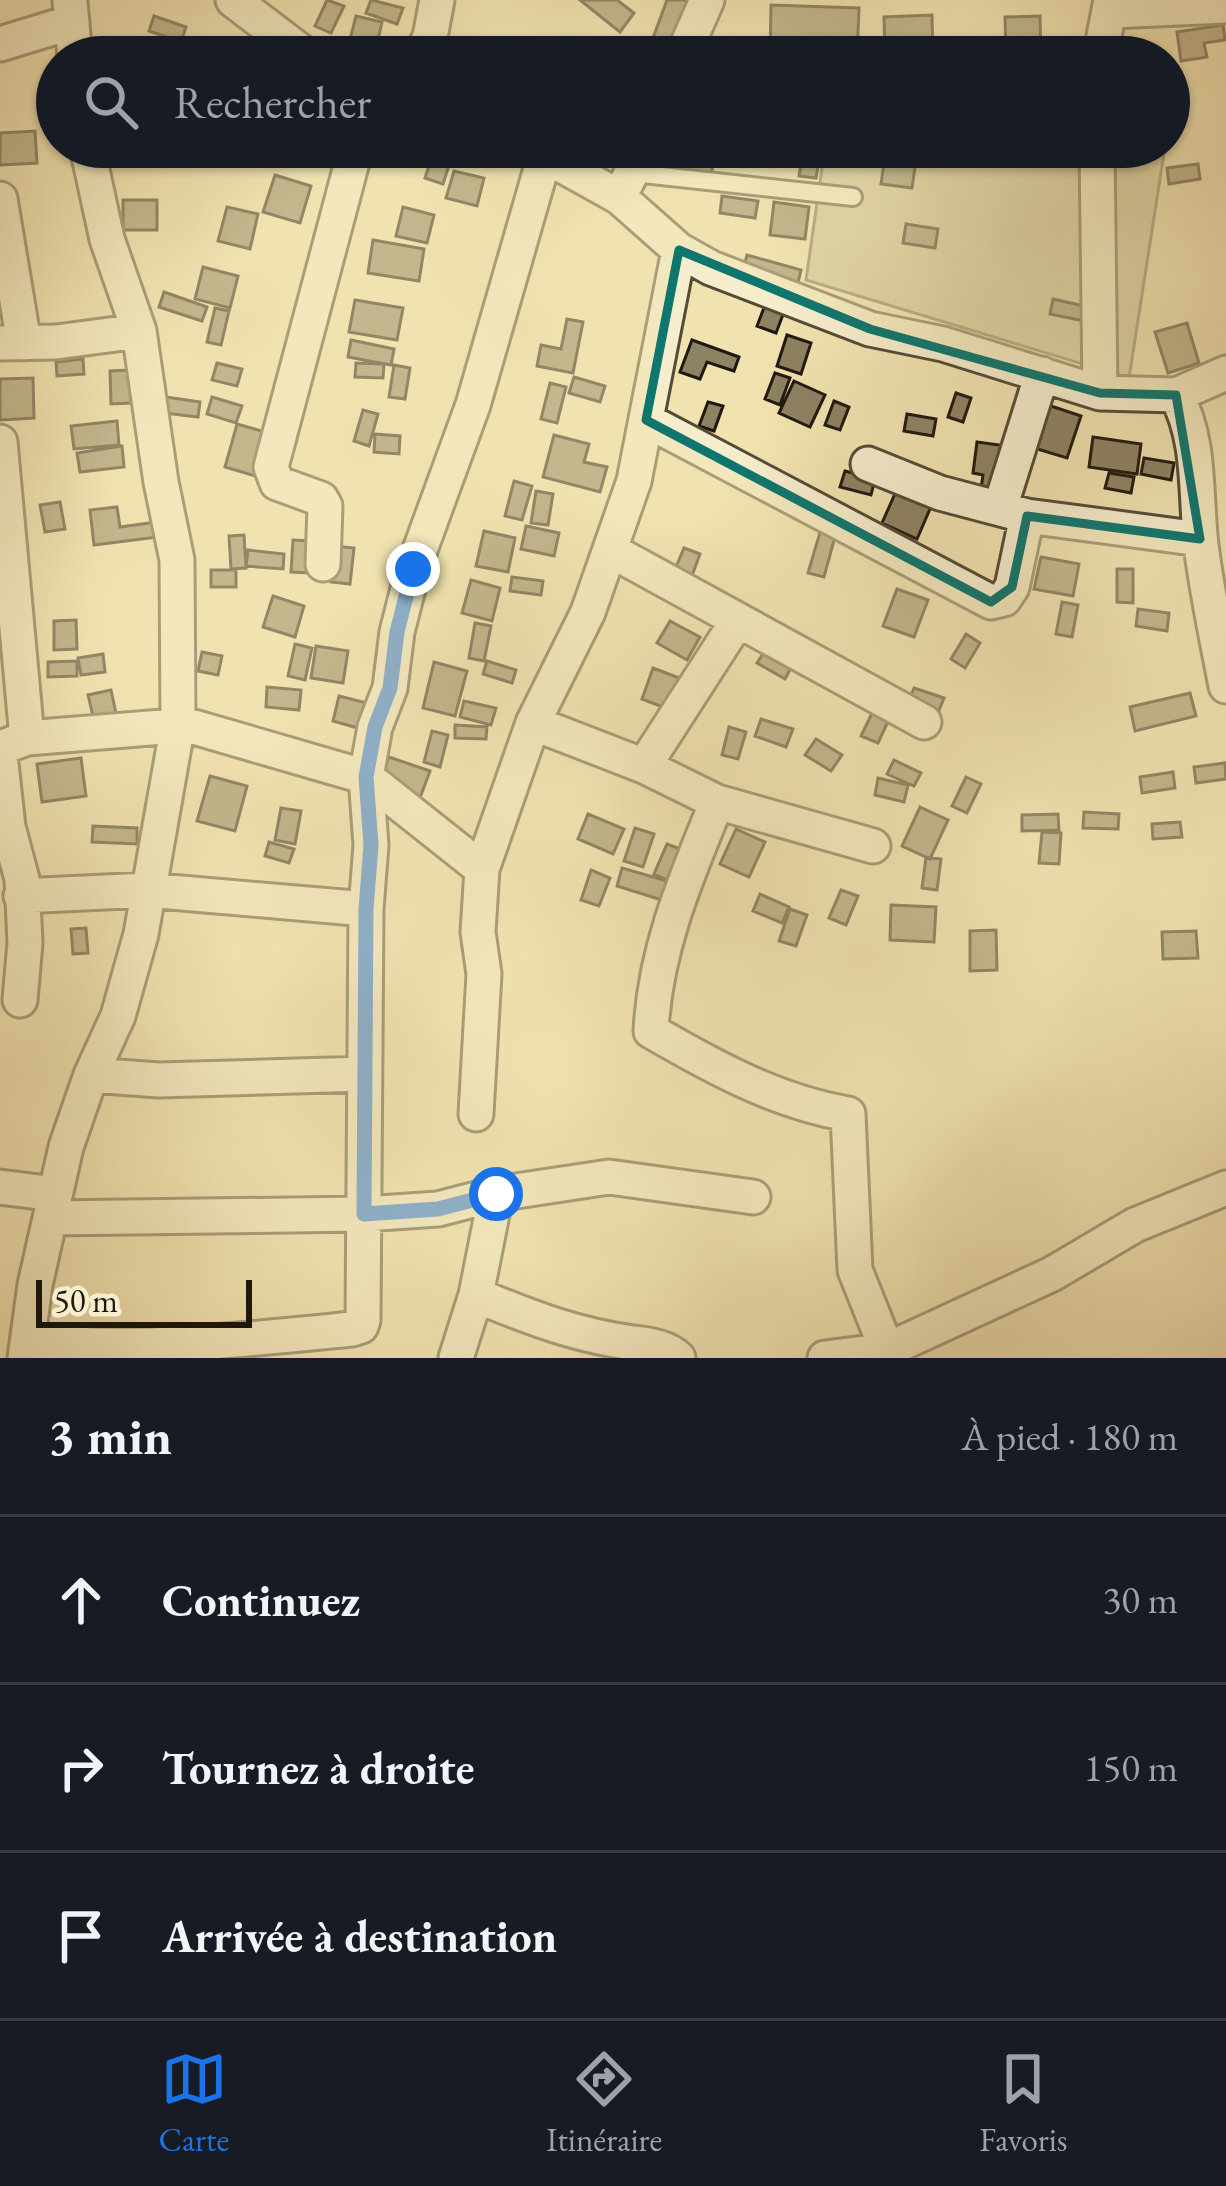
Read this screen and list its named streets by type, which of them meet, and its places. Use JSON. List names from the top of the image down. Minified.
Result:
{"scale_bar":"50 m","page":{"search":"Rechercher","scale":"50 m","heading":["3 min","À pied · 180 m"],"list":[["Continuez","30 m"],["Tournez à droite","150 m"],"Arrivée à destination"],"nav":["Carte","Itinéraire","Favoris"]}}
